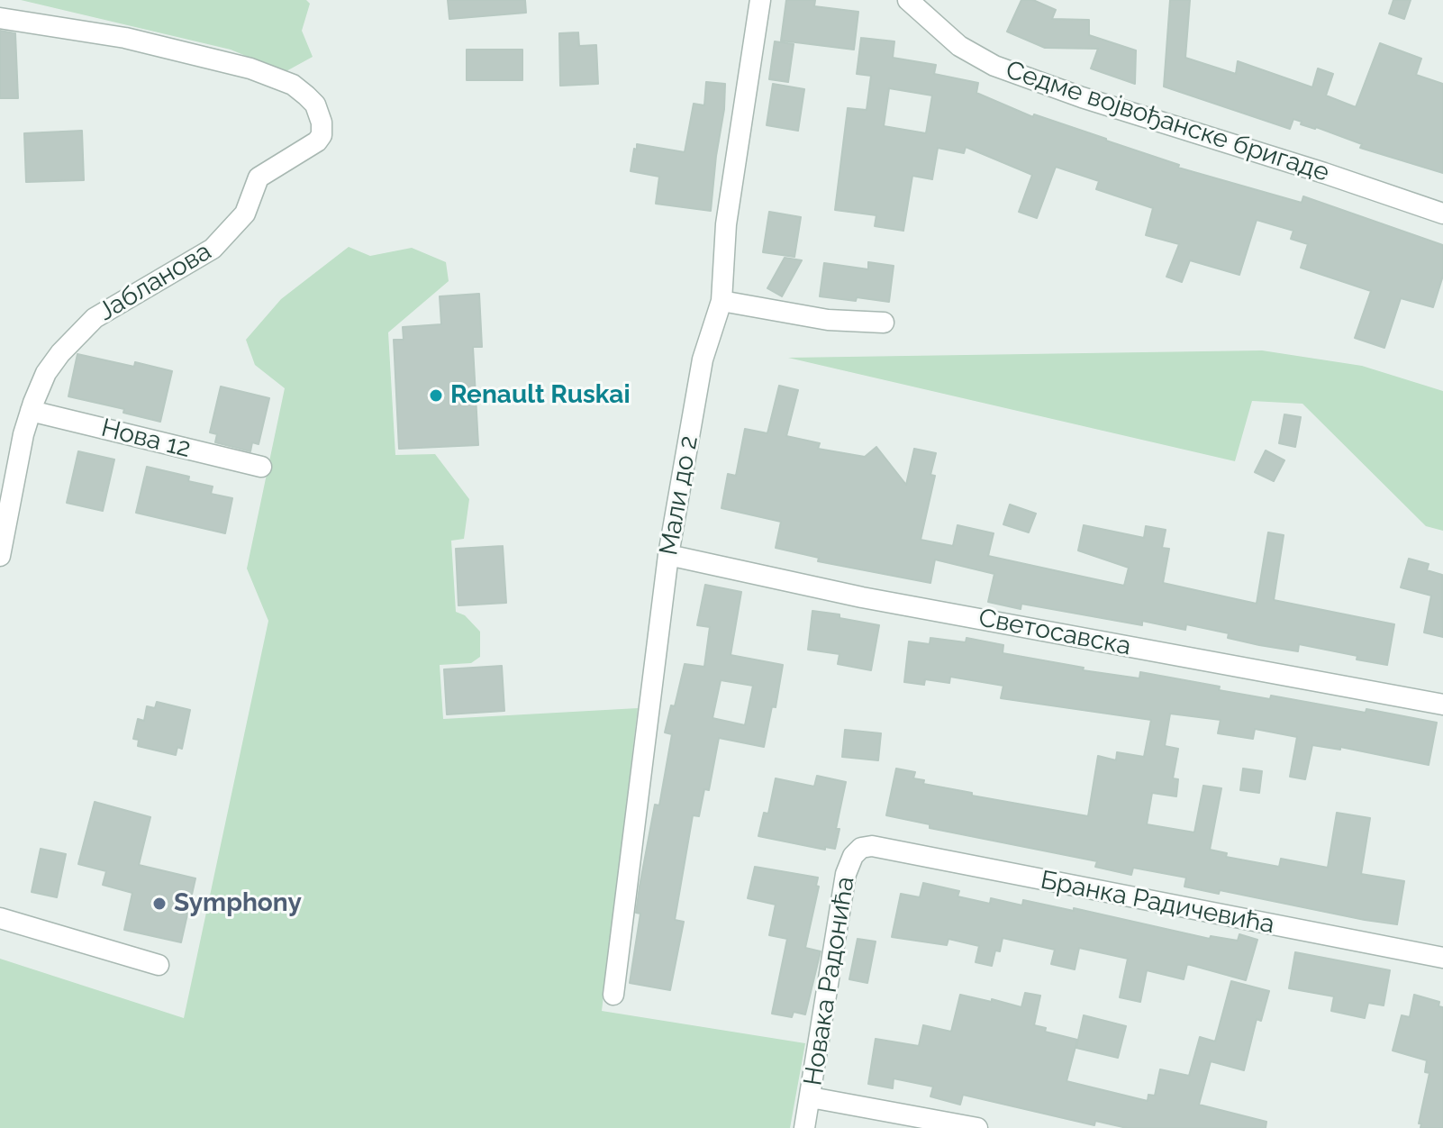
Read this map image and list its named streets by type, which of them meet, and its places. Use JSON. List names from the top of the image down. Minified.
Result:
{"streets":{"street":["Седме војвођанске бригаде","Јабланова","Нова 12","Мали до 2","Светосавска","Бранка Радичевића","Новака Радонића"]},"crossings":[["Јабланова","Нова 12"],["Мали до 2","Светосавска"],["Бранка Радичевића","Новака Радонића"]],"places":["Renault Ruskai","Symphony"]}
